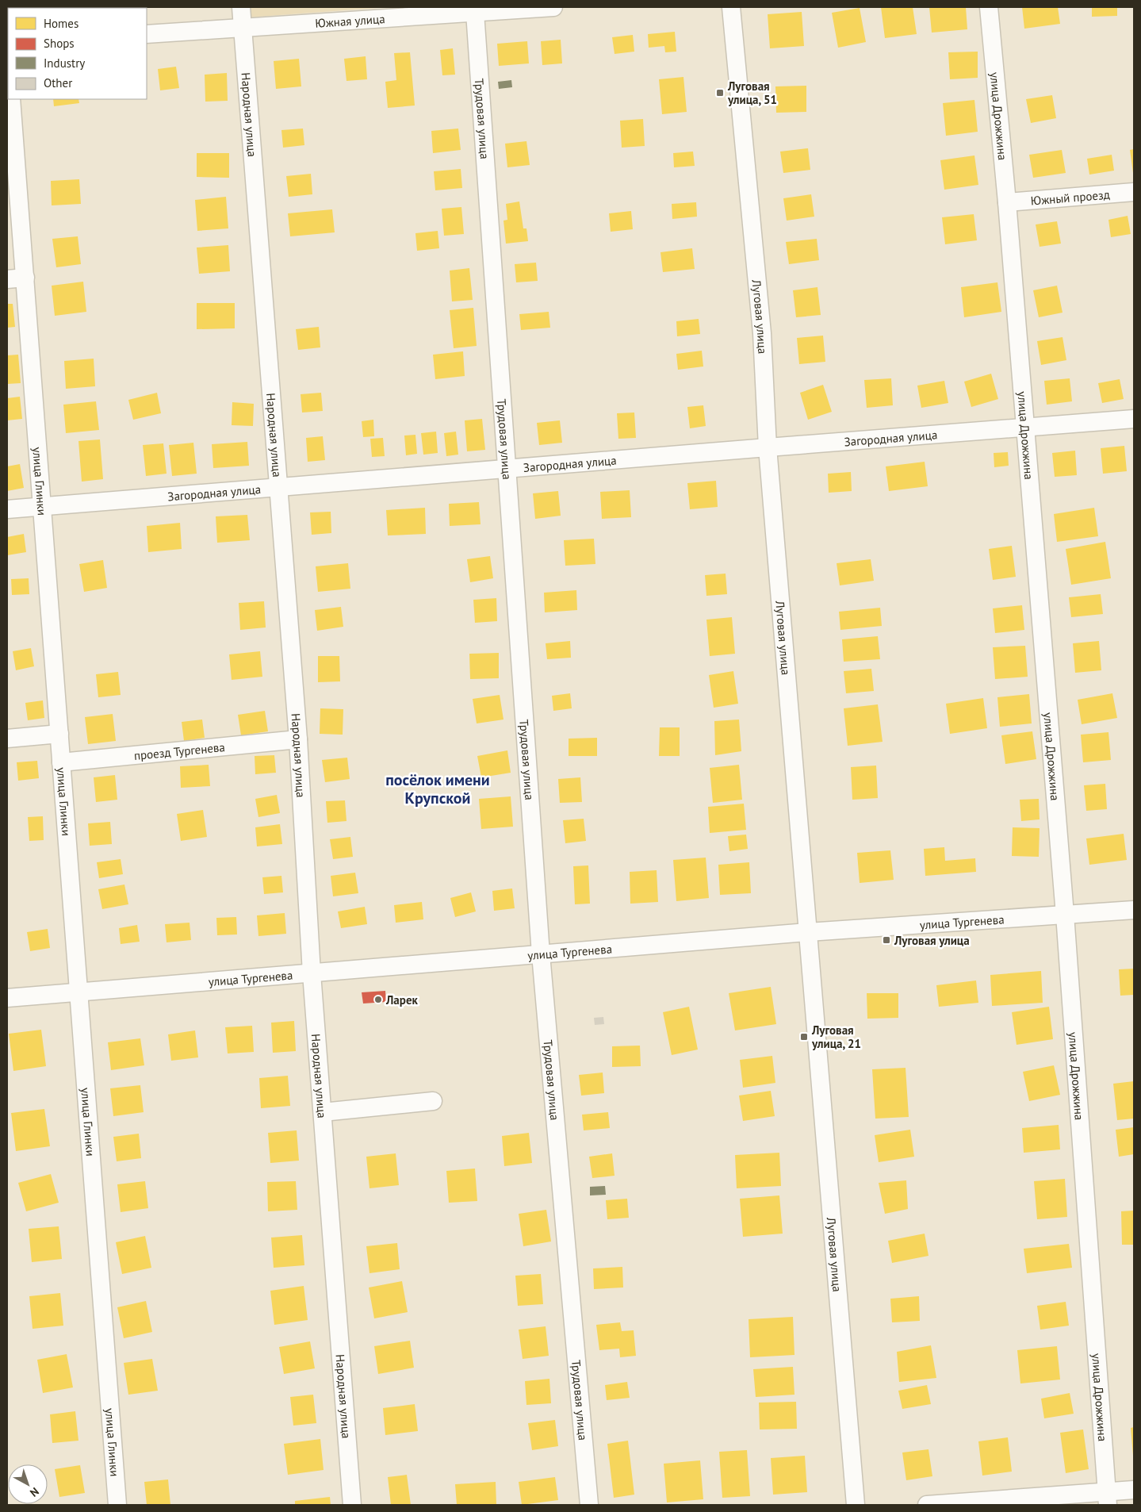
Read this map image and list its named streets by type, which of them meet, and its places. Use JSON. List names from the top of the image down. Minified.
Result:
{"streets":{"street":["Южная улица","Народная улица","улица Дрожжина","Трудовая улица","Южный проезд","Луговая улица","Загородная улица","улица Глинки","проезд Тургенева","улица Тургенева"]},"crossings":[["Южная улица","Народная улица"],["Южная улица","Трудовая улица"],["Народная улица","Загородная улица"],["Народная улица","проезд Тургенева"],["Народная улица","улица Тургенева"],["улица Дрожжина","Южный проезд"],["улица Дрожжина","Загородная улица"],["улица Дрожжина","улица Тургенева"],["Трудовая улица","Загородная улица"],["Трудовая улица","улица Тургенева"],["Луговая улица","Загородная улица"],["Луговая улица","улица Тургенева"],["Загородная улица","улица Глинки"],["улица Глинки","проезд Тургенева"],["улица Глинки","улица Тургенева"]],"districts":["посёлок имени Крупской"],"places":{"transit":["Луговая улица, 51","Луговая улица","Луговая улица, 21"],"other":["Ларек"]},"legend":["Homes","Shops","Industry","Other"],"north":"bottom right"}
